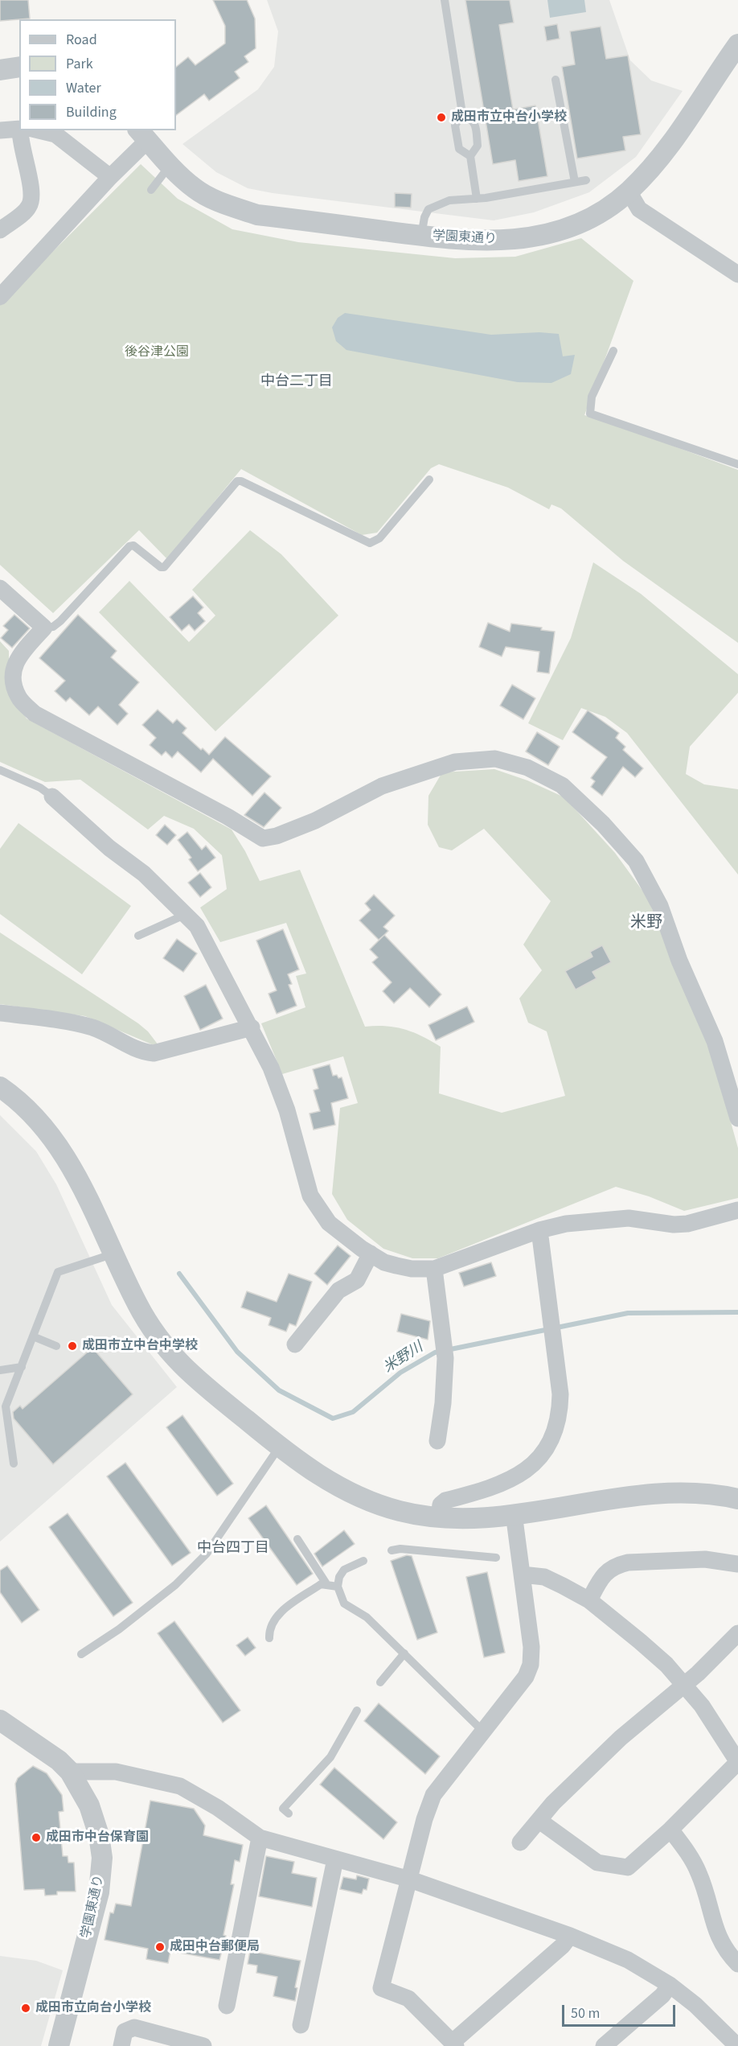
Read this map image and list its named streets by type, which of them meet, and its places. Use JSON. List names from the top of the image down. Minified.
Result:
{"streets":{"street":["学園東通り"]},"districts":["中台二丁目","米野","中台四丁目"],"water":["米野川"],"parks":["後谷津公園"],"places":["成田市立中台小学校","成田市立中台中学校","成田市中台保育園","成田中台郵便局","成田市立向台小学校"],"legend":["Road","Park","Water","Building"],"scale_bar":"50 m"}
